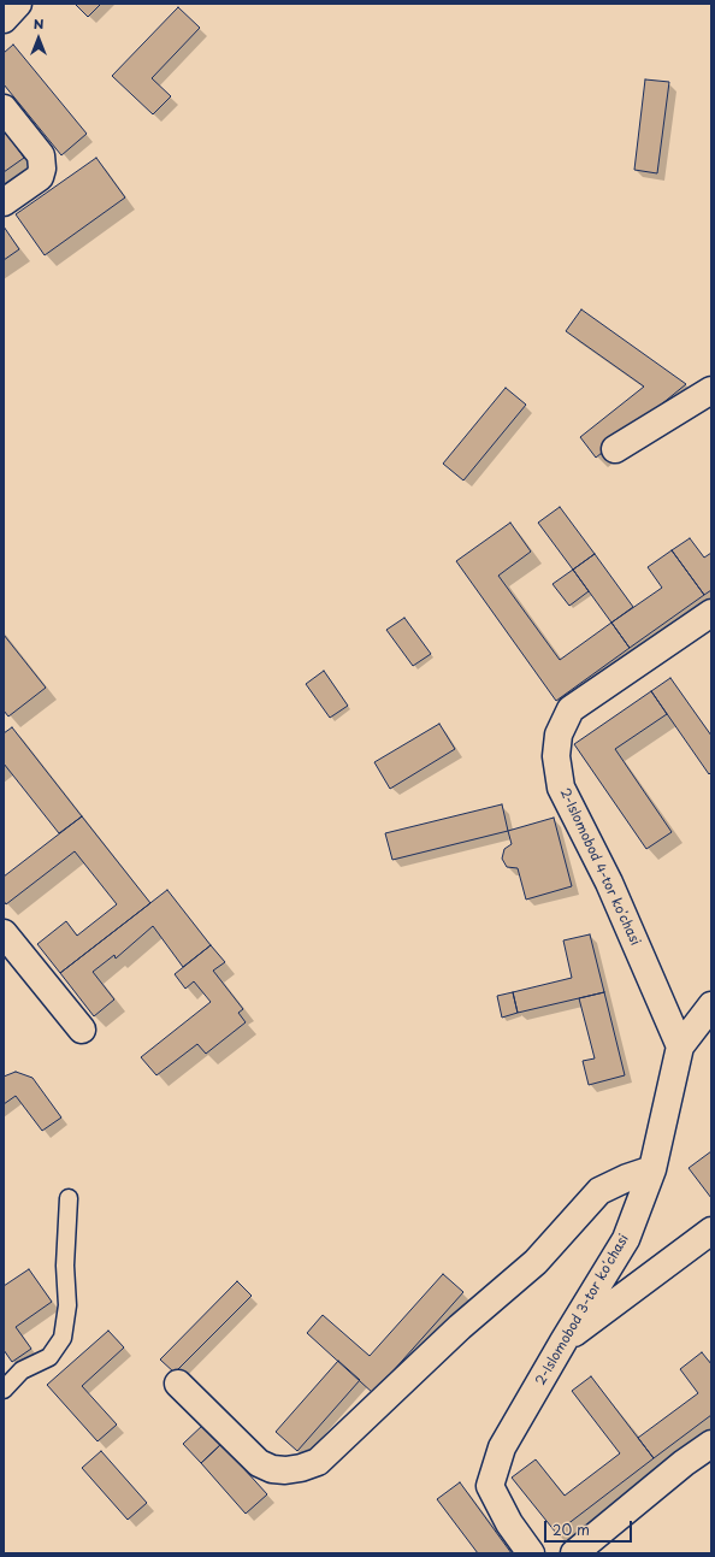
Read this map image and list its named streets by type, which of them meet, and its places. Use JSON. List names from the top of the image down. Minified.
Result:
{"streets":{"street":["2-Islomobod 4-tor koʻchasi","2-Islomobod 3-tor koʻchasi"]},"crossings":[["2-Islomobod 4-tor koʻchasi","2-Islomobod 3-tor koʻchasi"]],"scale_bar":"20 m","north":"top"}
